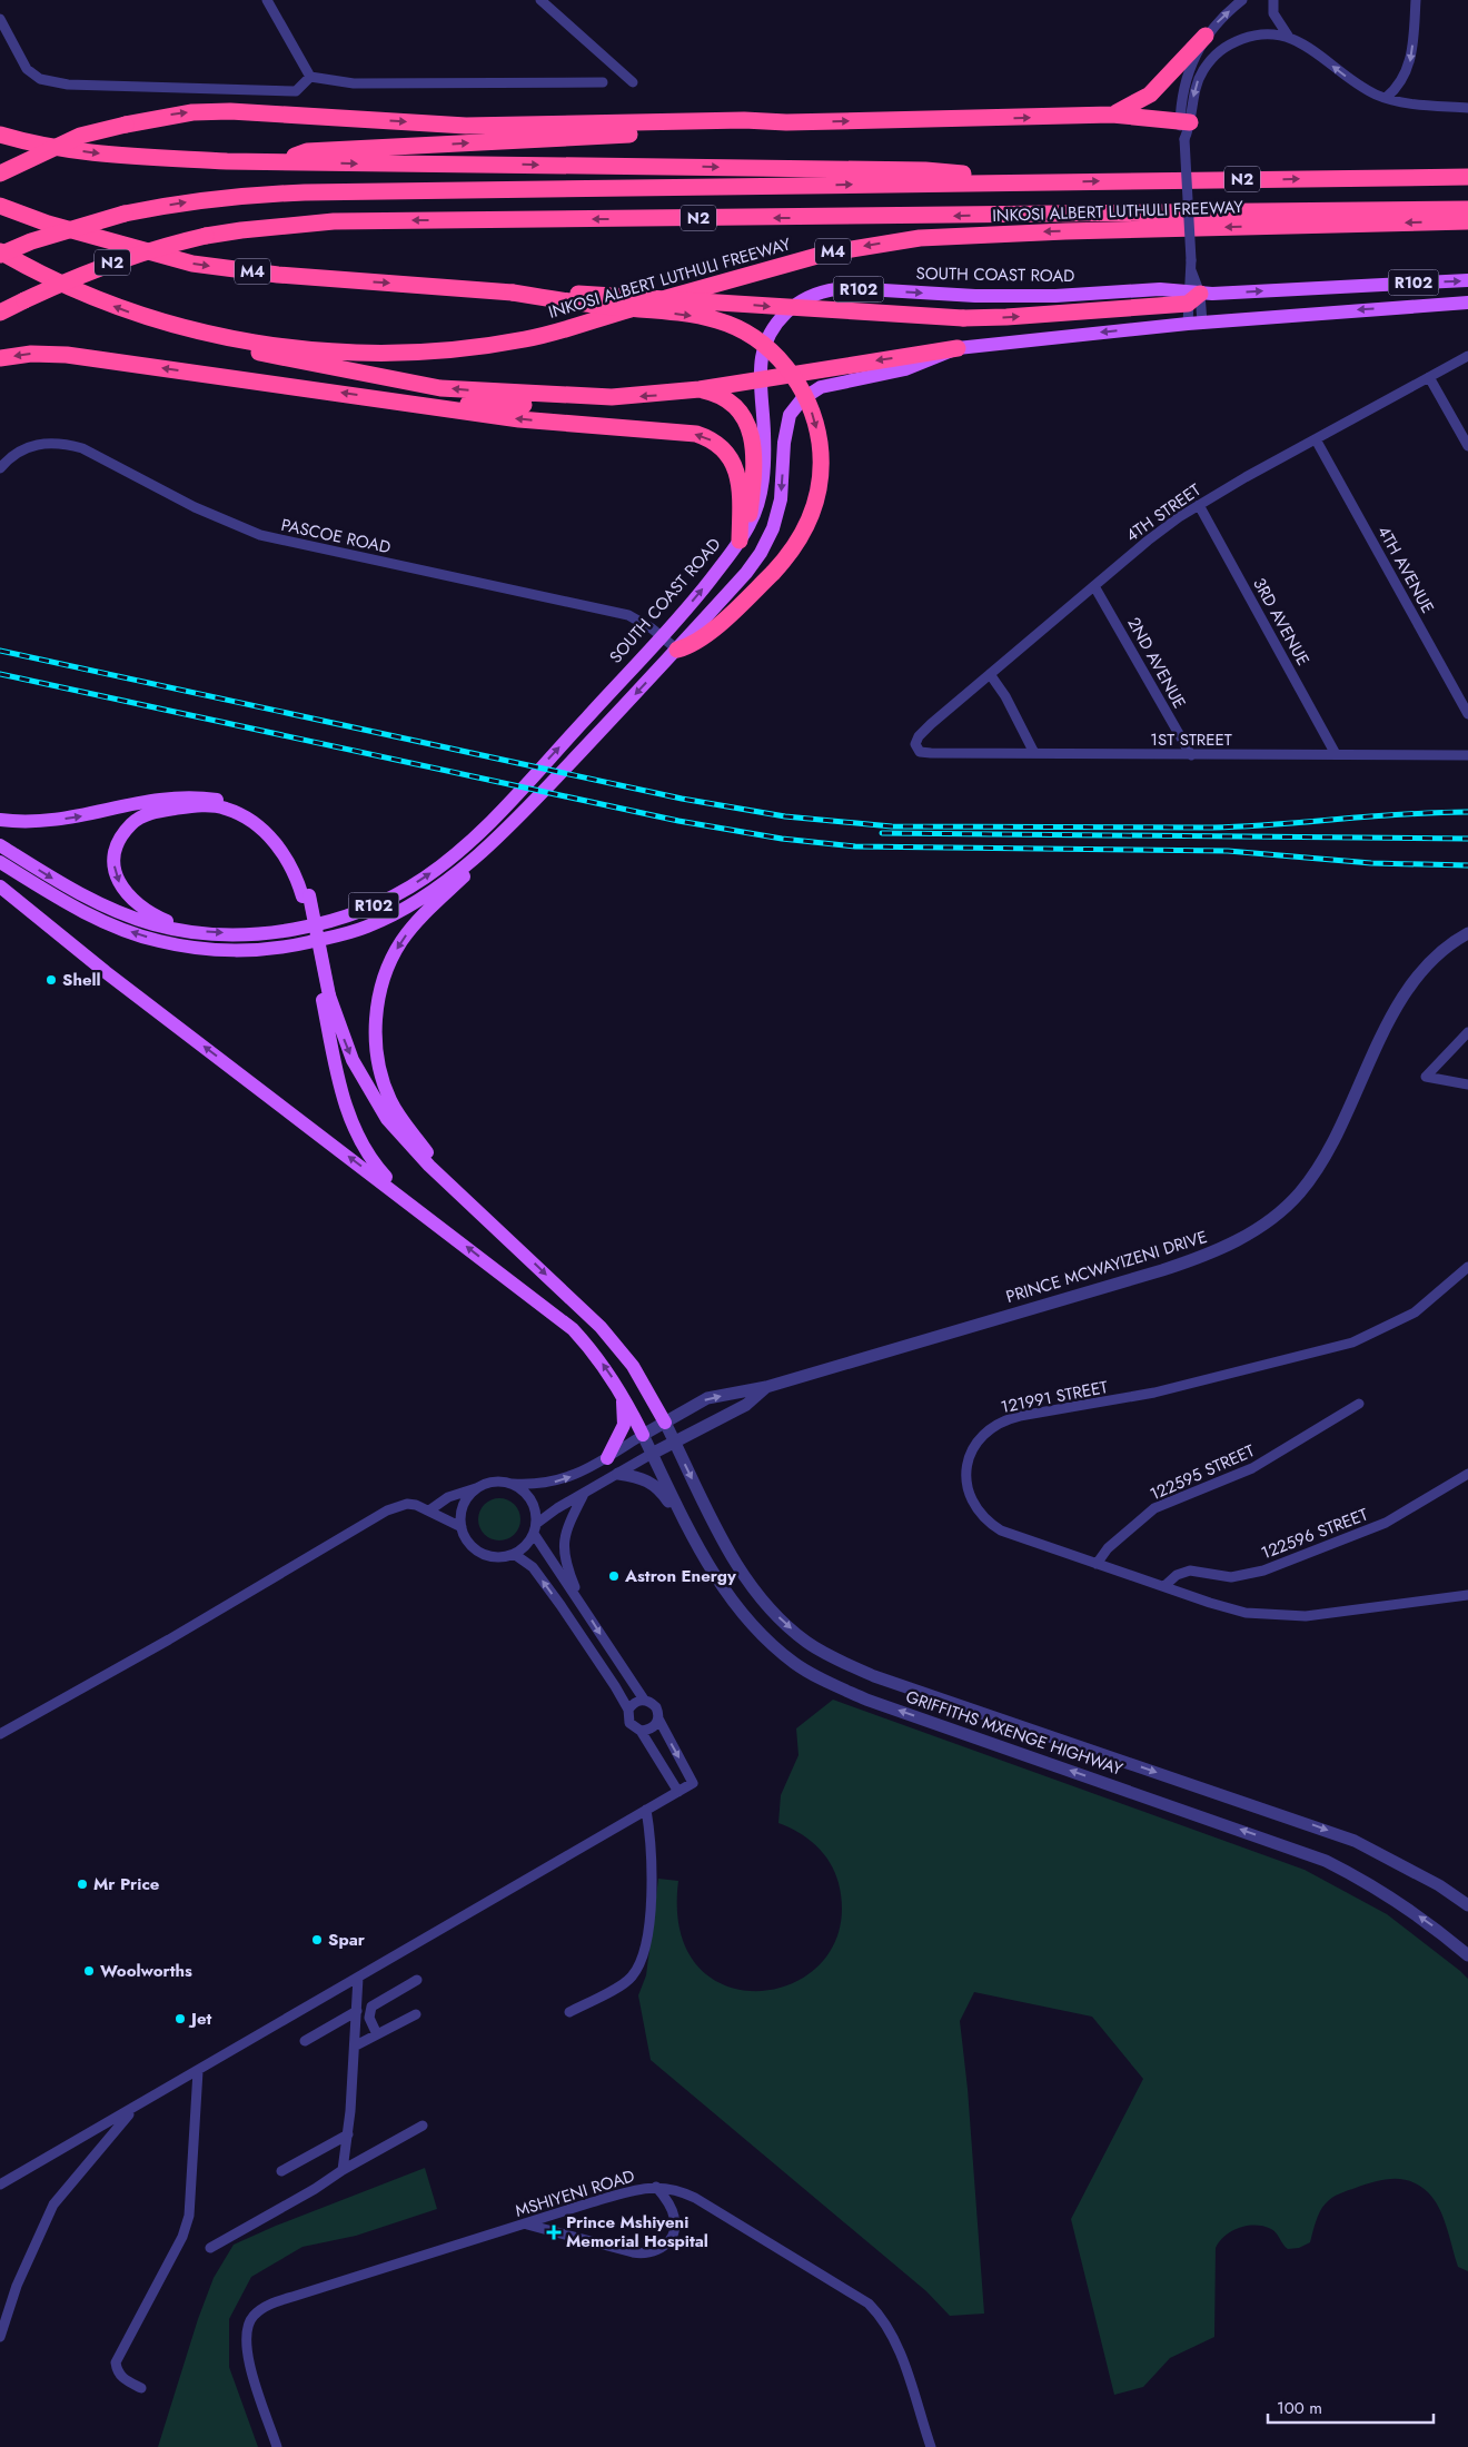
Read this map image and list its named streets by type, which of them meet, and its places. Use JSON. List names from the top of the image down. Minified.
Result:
{"streets":{"highway":["N2","INKOSI ALBERT LUTHULI FREEWAY","M4"],"main road":["SOUTH COAST ROAD","R102"],"street":["4TH STREET","PASCOE ROAD","4TH AVENUE","3RD AVENUE","2ND AVENUE","1ST STREET","PRINCE MCWAYIZENI DRIVE","121991 STREET","122595 STREET","122596 STREET","GRIFFITHS MXENGE HIGHWAY","MSHIYENI ROAD"]},"crossings":[["N2","INKOSI ALBERT LUTHULI FREEWAY"],["SOUTH COAST ROAD","PASCOE ROAD"],["R102","PASCOE ROAD"],["4TH STREET","4TH AVENUE"],["4TH STREET","3RD AVENUE"],["4TH STREET","2ND AVENUE"],["4TH STREET","1ST STREET"],["3RD AVENUE","1ST STREET"],["2ND AVENUE","1ST STREET"],["PRINCE MCWAYIZENI DRIVE","GRIFFITHS MXENGE HIGHWAY"],["121991 STREET","122595 STREET"],["121991 STREET","122596 STREET"]],"one_way":["SOUTH COAST ROAD"],"places":{"other":["Shell","Astron Energy","Mr Price","Spar","Woolworths","Jet"],"health":["Prince Mshiyeni Memorial Hospital"]},"scale_bar":"100 m"}
